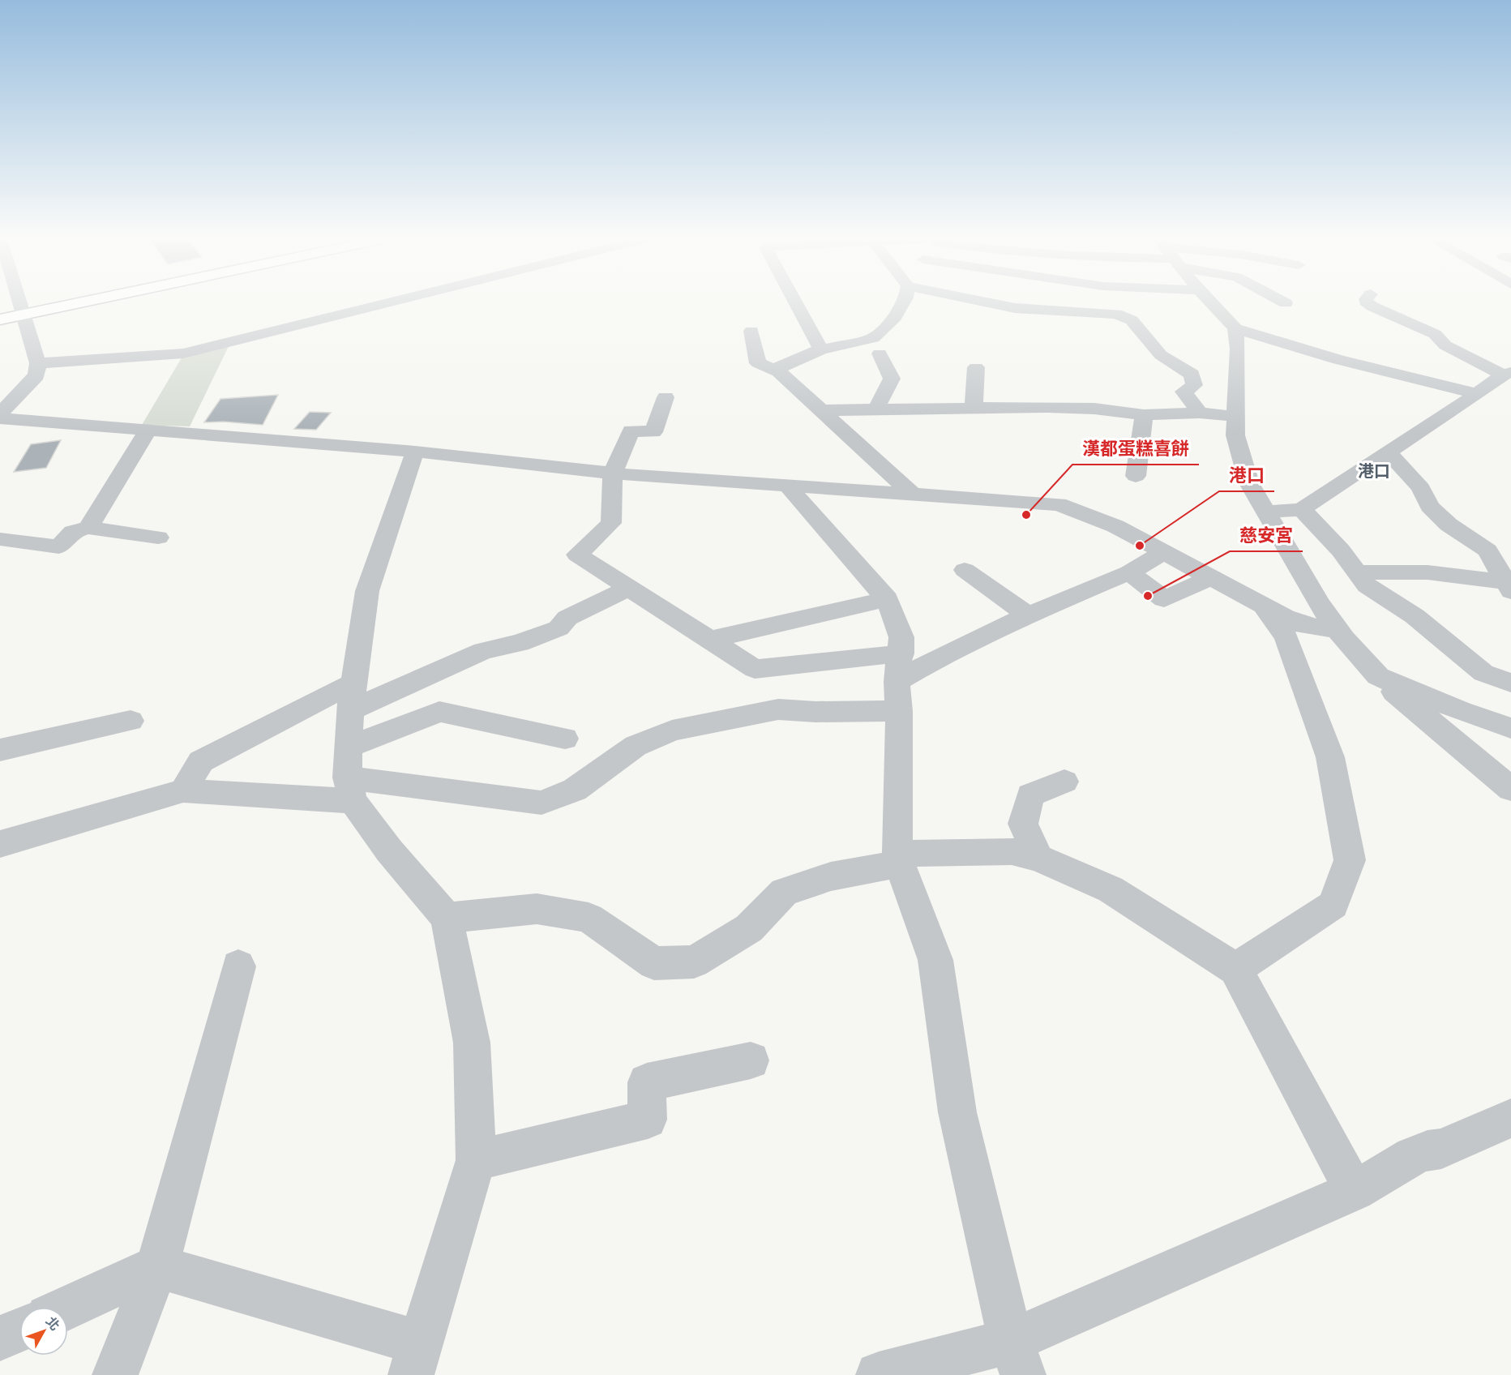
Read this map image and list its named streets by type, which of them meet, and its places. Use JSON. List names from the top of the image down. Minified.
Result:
{"districts":["港口"],"places":["漢都蛋糕喜餅","港口","慈安宮"],"north":"top right"}
